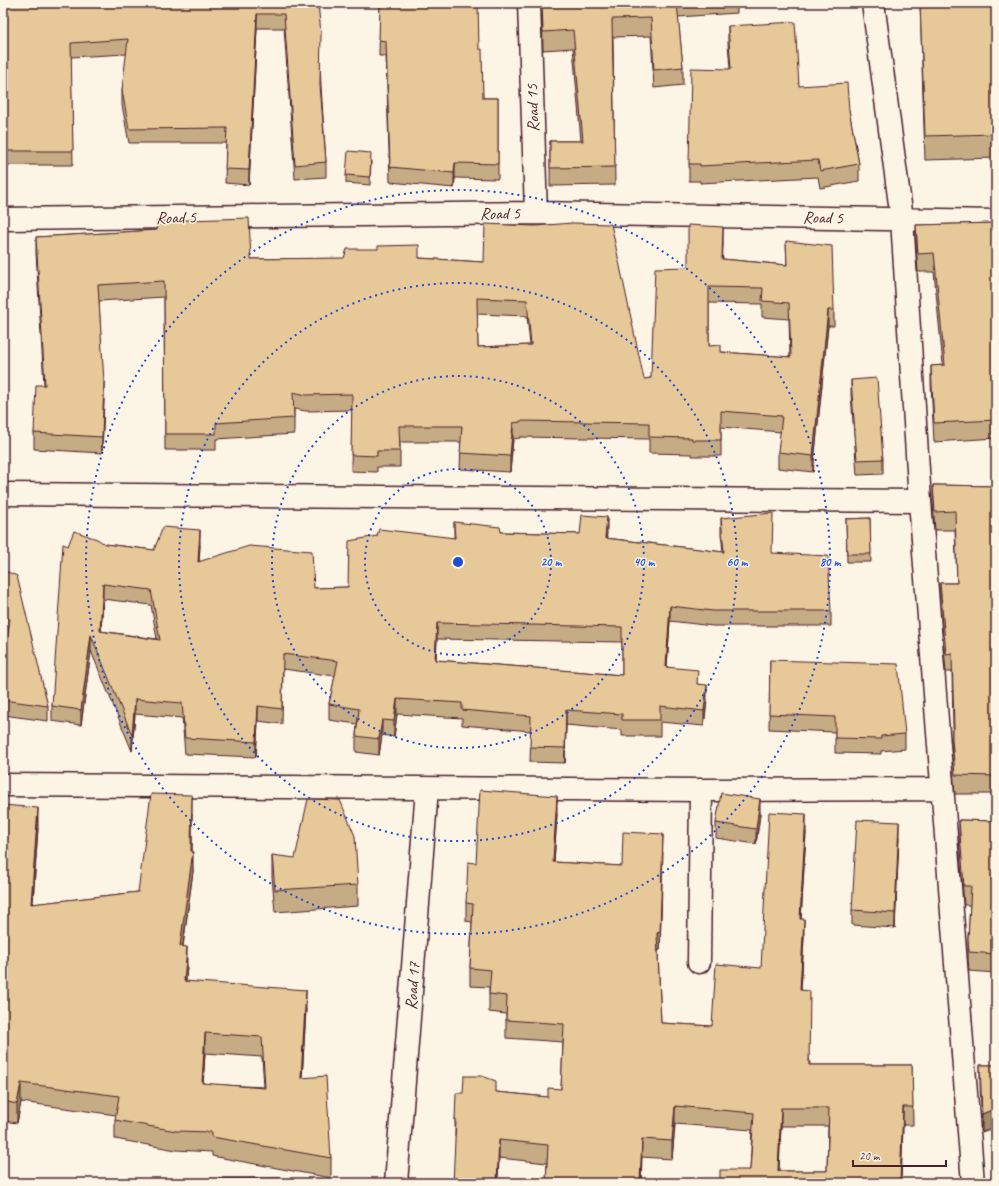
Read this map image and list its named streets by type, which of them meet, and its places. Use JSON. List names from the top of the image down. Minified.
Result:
{"streets":{"street":["Road 15","Road 5","Road 17"]},"crossings":[["Road 15","Road 5"]],"scale_bar":"20 m","rings":["20 m","40 m","60 m","80 m"]}
